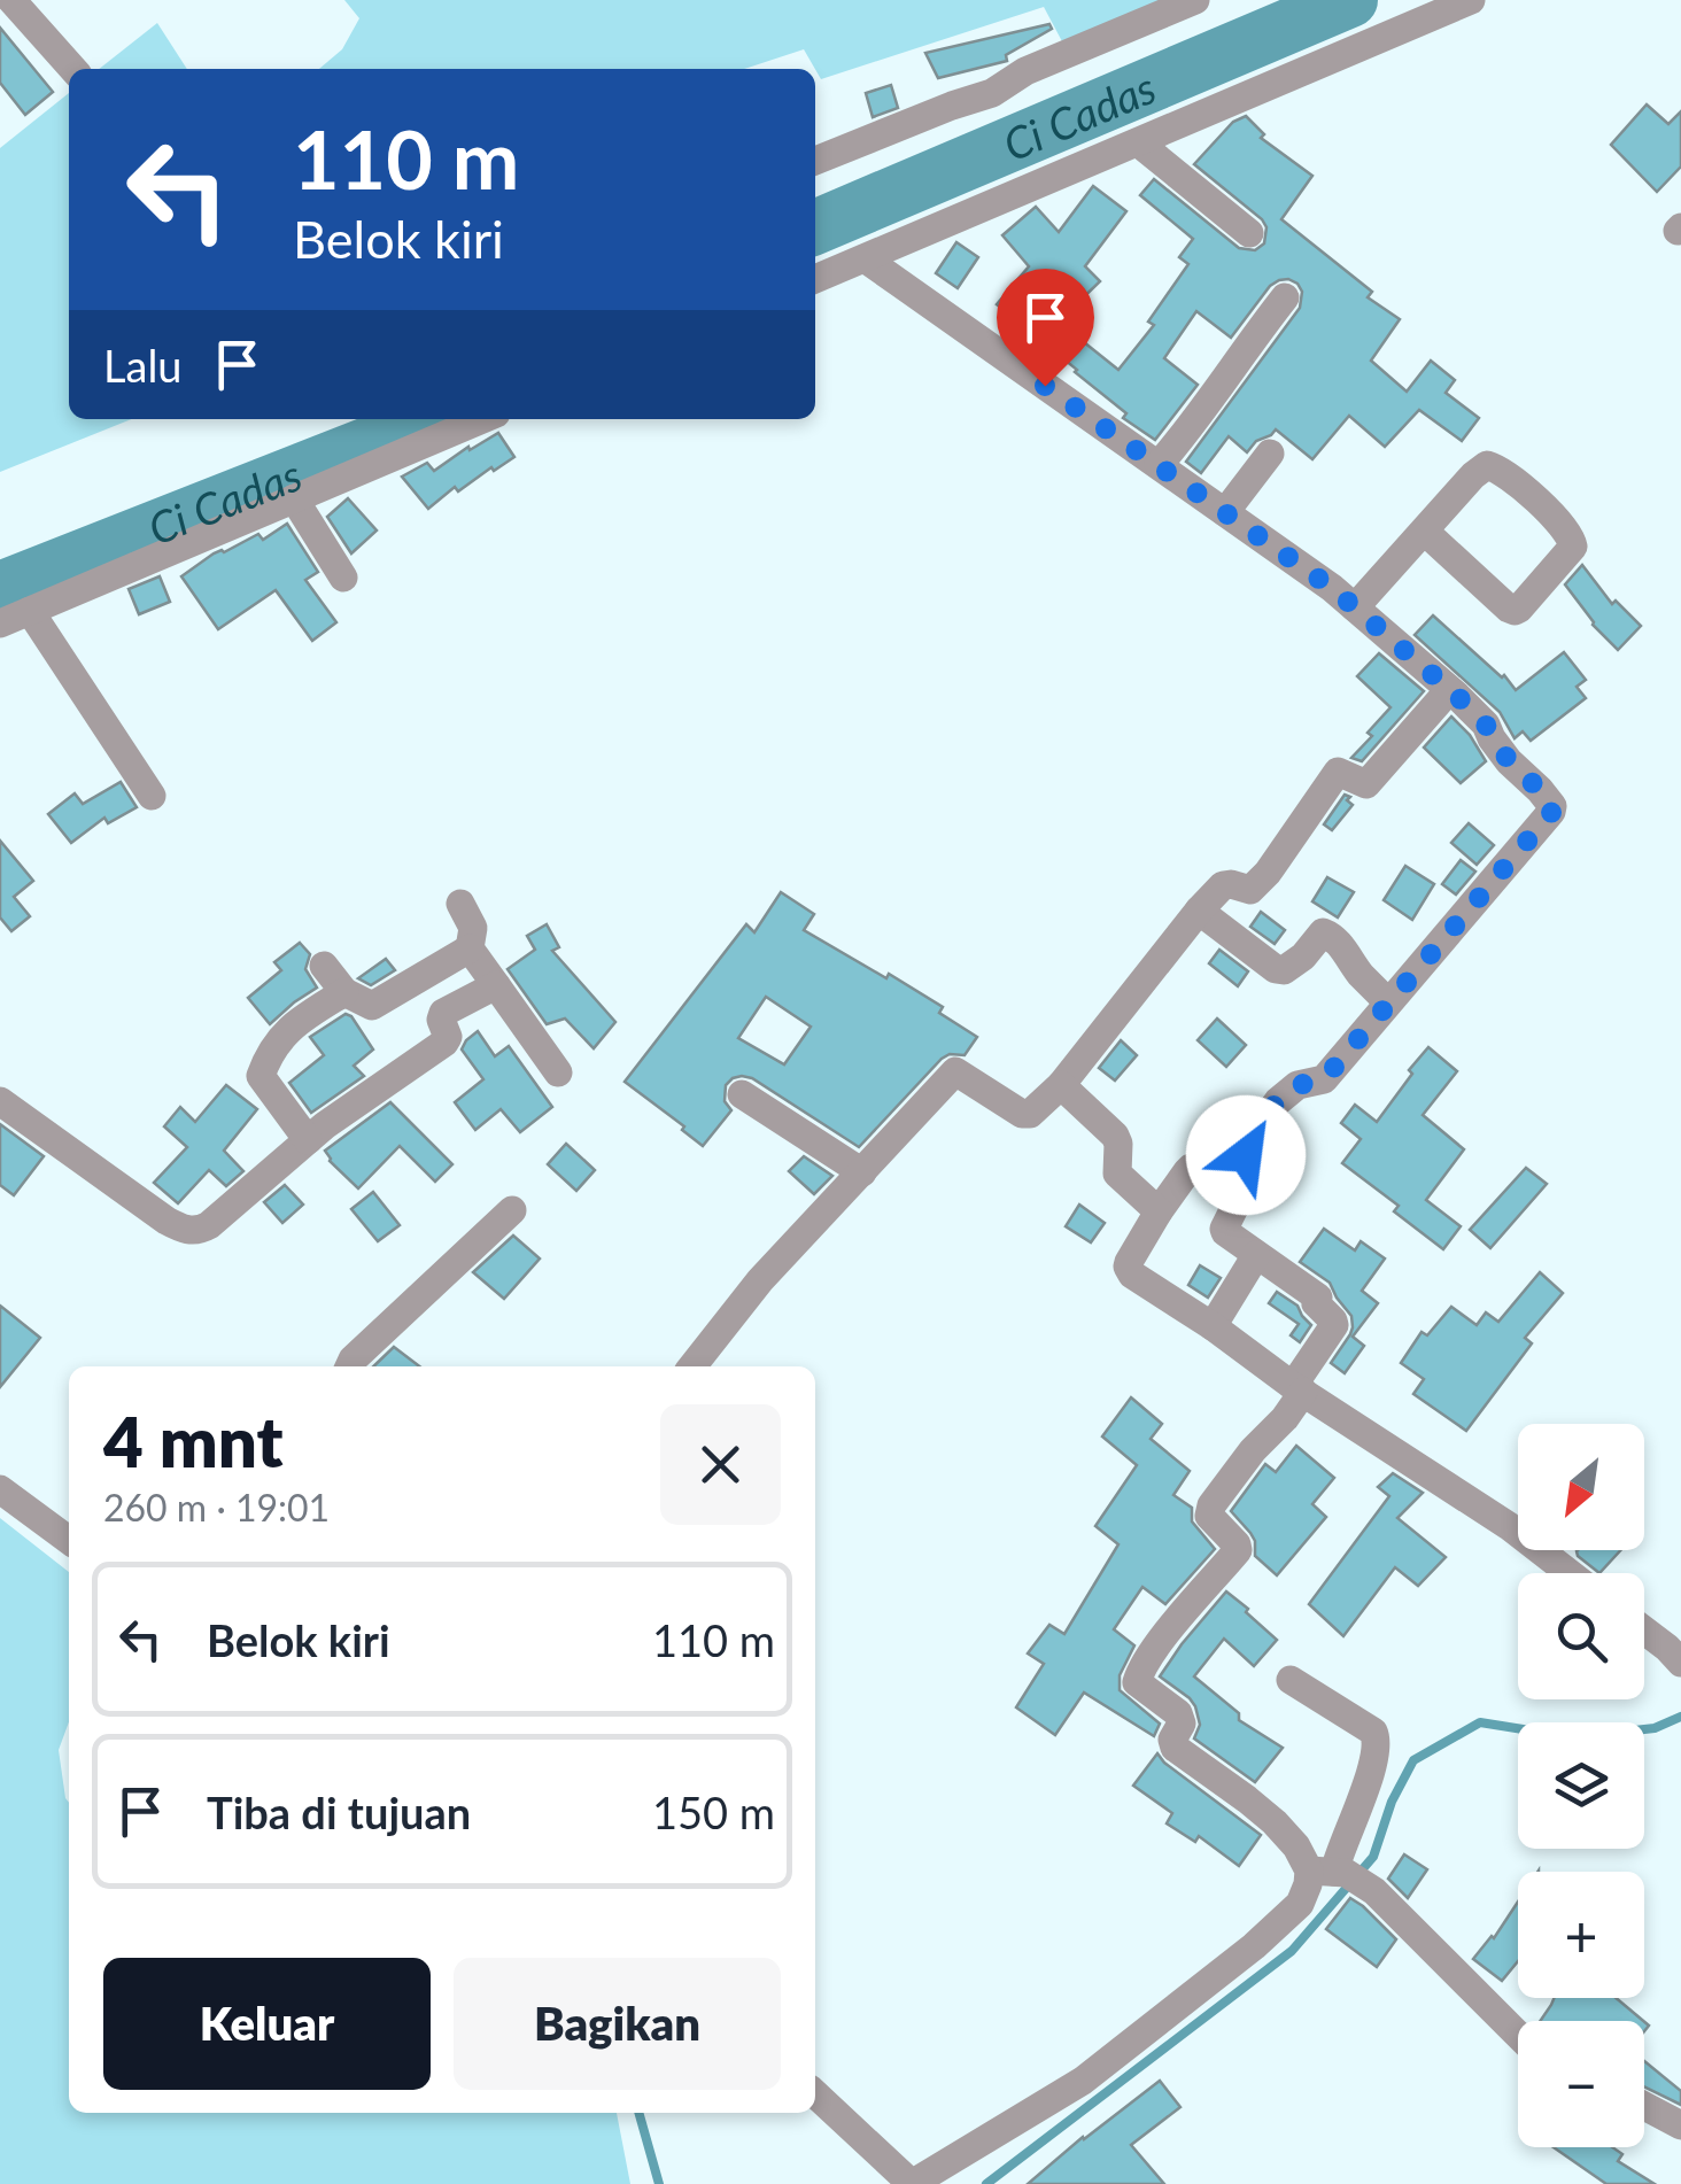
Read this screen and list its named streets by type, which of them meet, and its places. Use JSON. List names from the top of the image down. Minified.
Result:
{"water":["Ci Cadas"],"north":"bottom left","page":{"turn":["110 m","Belok kiri"],"then":"Lalu","heading":["4 mnt","260 m · 19:01"],"map_buttons":["+","−"],"list":[{"name":"Belok kiri","value":"110 m"},{"name":"Tiba di tujuan","value":"150 m"}],"buttons":["Keluar","Bagikan"]}}
